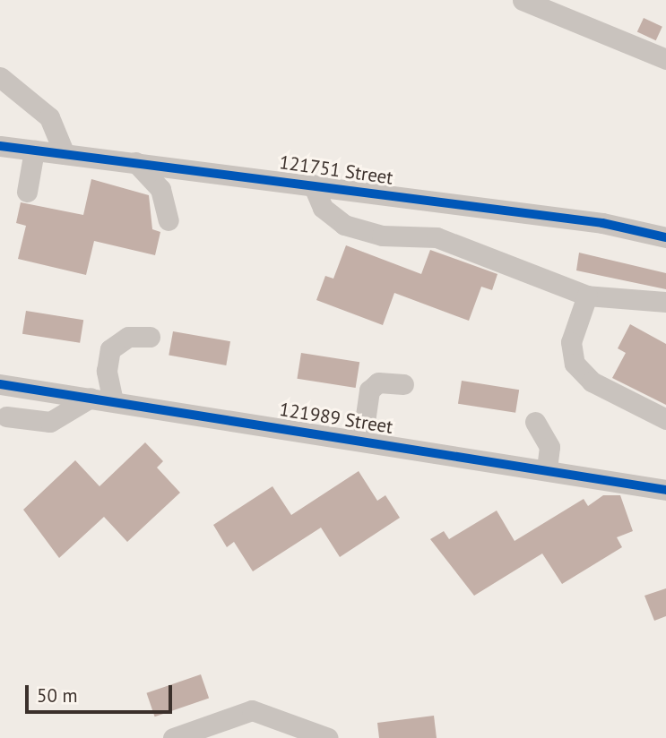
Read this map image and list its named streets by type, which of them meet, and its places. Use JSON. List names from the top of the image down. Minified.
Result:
{"streets":{"street":["121751 Street","121989 Street"]},"scale_bar":"50 m"}
